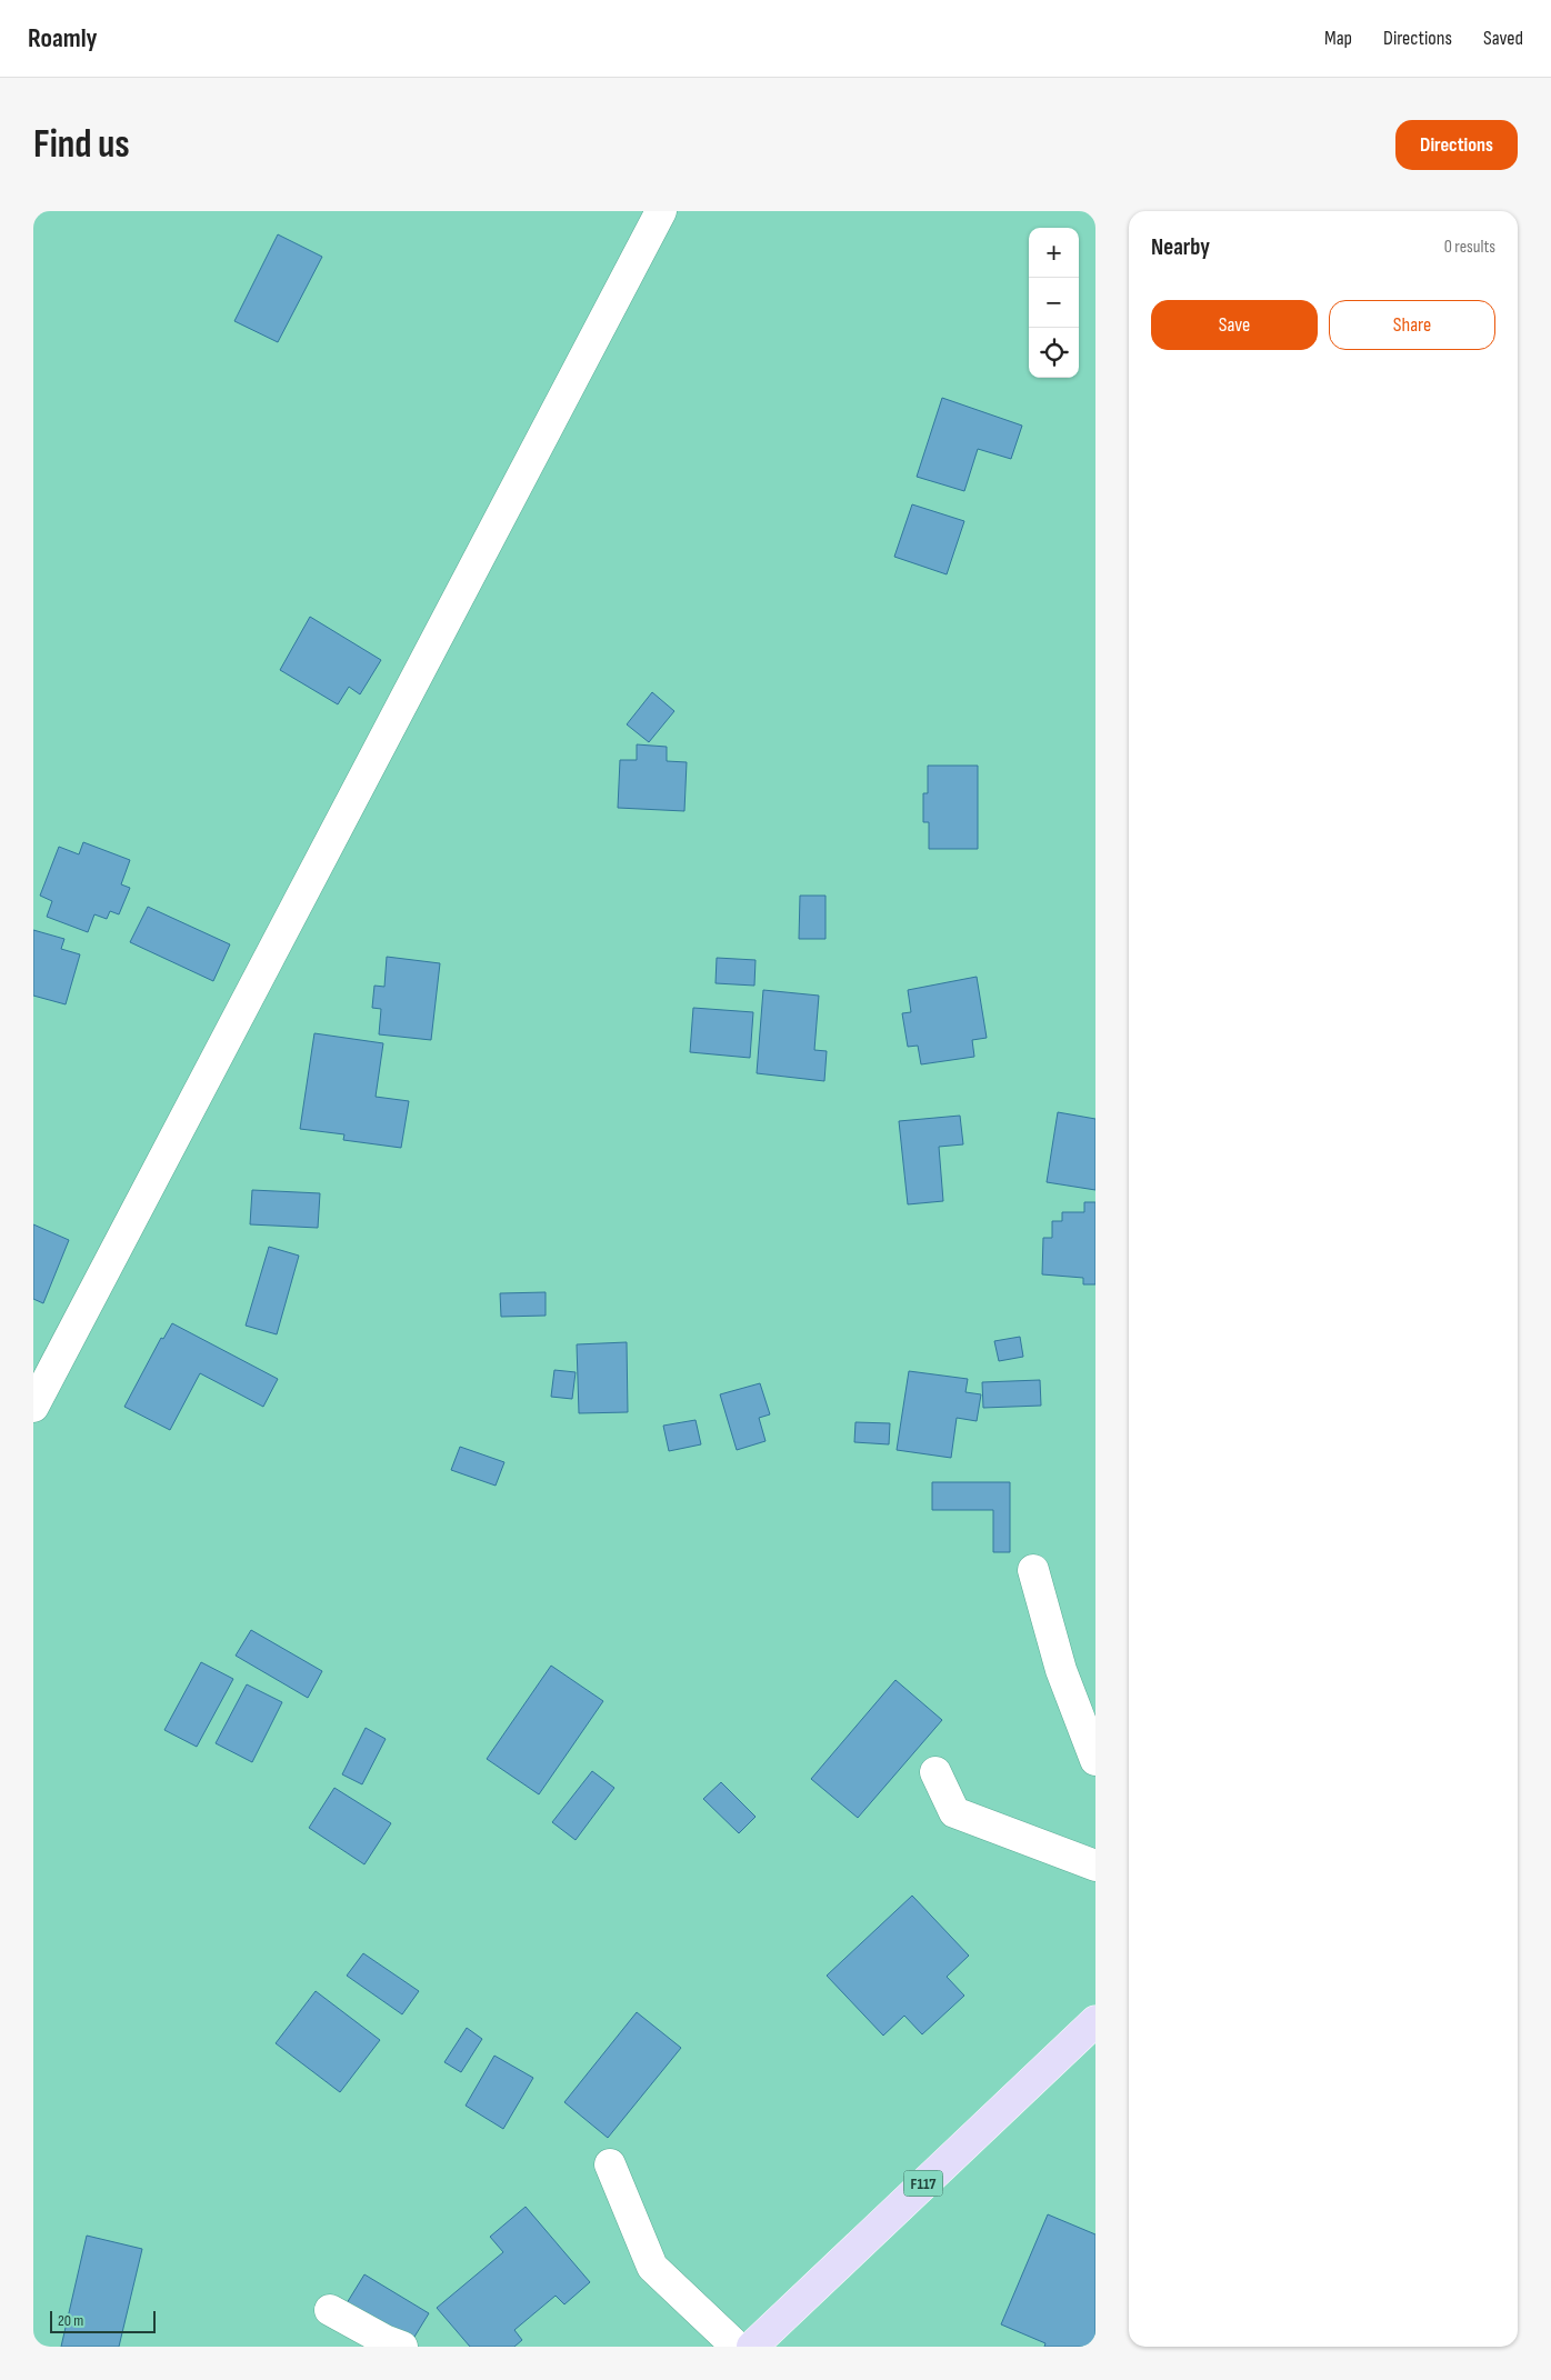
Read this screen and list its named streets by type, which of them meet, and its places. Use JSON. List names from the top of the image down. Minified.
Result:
{"streets":{"main road":["F117"]},"scale_bar":"20 m","page":{"header":"Roamly","nav":["Map","Directions","Saved"],"buttons":["Directions",["Save","Share"]],"title":"Find us","heading":["Nearby","0 results"],"map_buttons":["+","−"],"scale":"20 m"}}
